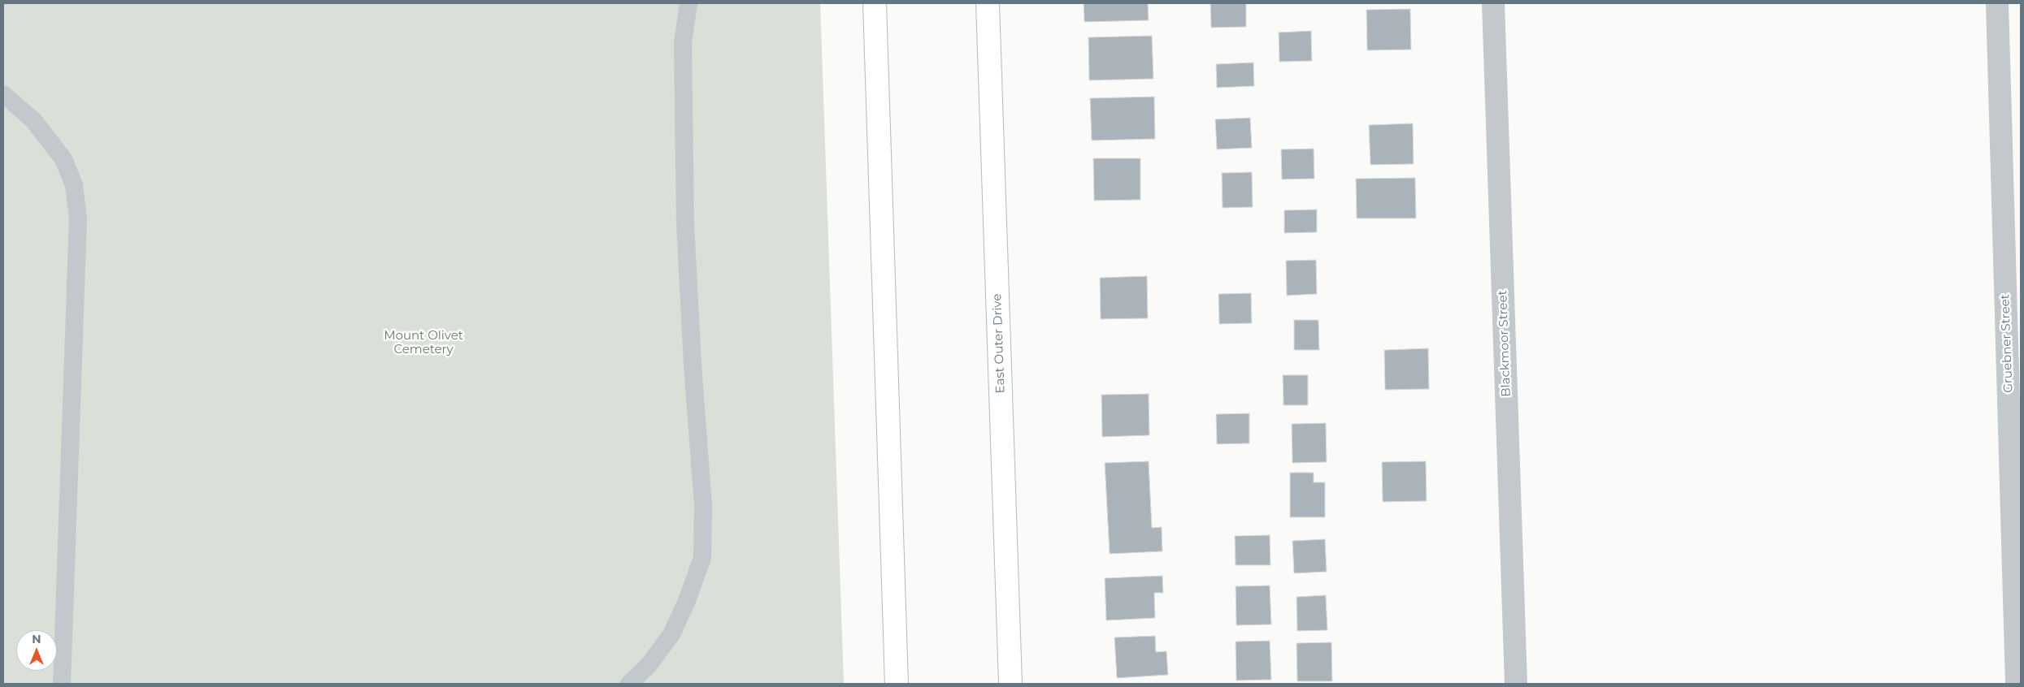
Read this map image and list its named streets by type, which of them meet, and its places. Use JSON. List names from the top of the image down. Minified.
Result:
{"streets":{"main road":["East Outer Drive"],"street":["Blackmoor Street","Gruebner Street"]},"parks":["Mount Olivet Cemetery"],"north":"top"}
